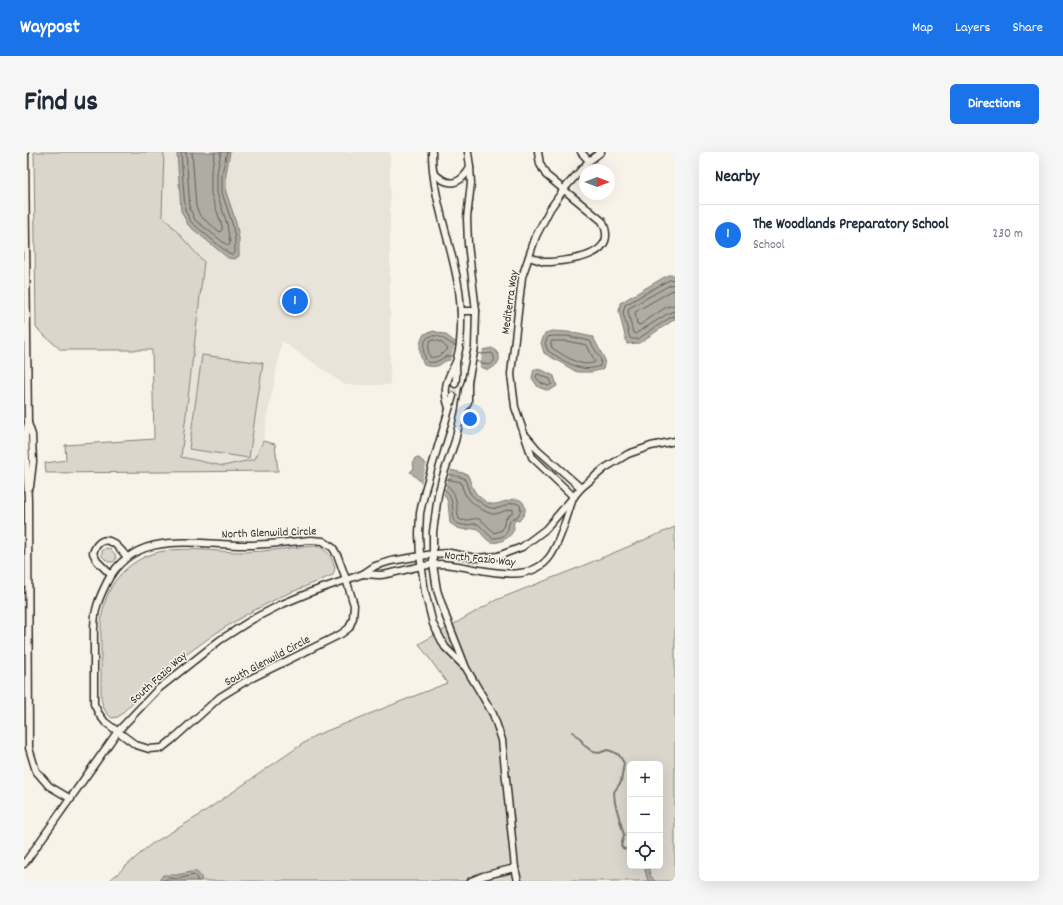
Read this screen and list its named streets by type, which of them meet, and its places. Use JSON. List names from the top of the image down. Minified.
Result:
{"streets":{"street":["Mediterra Way","North Glenwild Circle","North Fazio Way","South Glenwild Circle","South Fazio Way"]},"crossings":[["Mediterra Way","North Fazio Way"],["North Glenwild Circle","South Glenwild Circle"],["North Glenwild Circle","South Fazio Way"],["North Fazio Way","South Fazio Way"],["South Glenwild Circle","South Fazio Way"]],"north":"right","page":{"header":"Waypost","nav":["Map","Layers","Share"],"title":"Find us","buttons":"Directions","heading":"Nearby","list":[{"mark":"1","name":"The Woodlands Preparatory School","note":"School","value":"230 m"}],"pins":"1","map_buttons":["+","−"]}}
